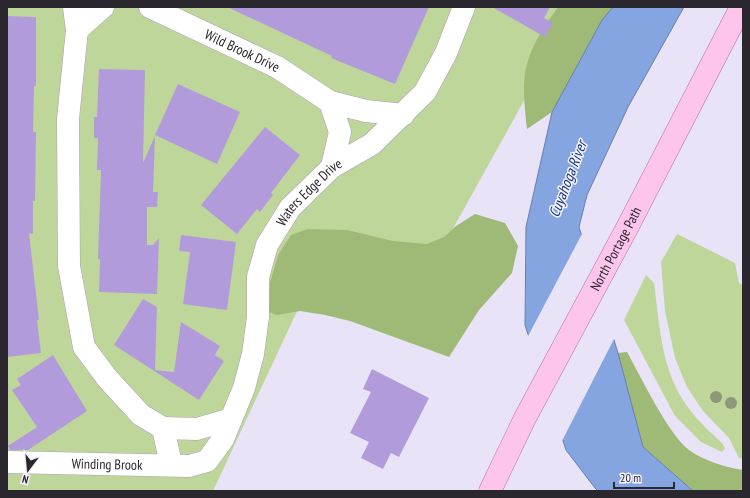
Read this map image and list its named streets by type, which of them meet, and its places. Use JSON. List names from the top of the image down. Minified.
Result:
{"streets":{"main road":["North Portage Path"],"street":["Wild Brook Drive","Waters Edge Drive","Winding Brook"]},"crossings":[["Wild Brook Drive","Waters Edge Drive"],["Waters Edge Drive","Winding Brook"]],"water":["Cuyahoga River"],"scale_bar":"20 m","north":"bottom"}
